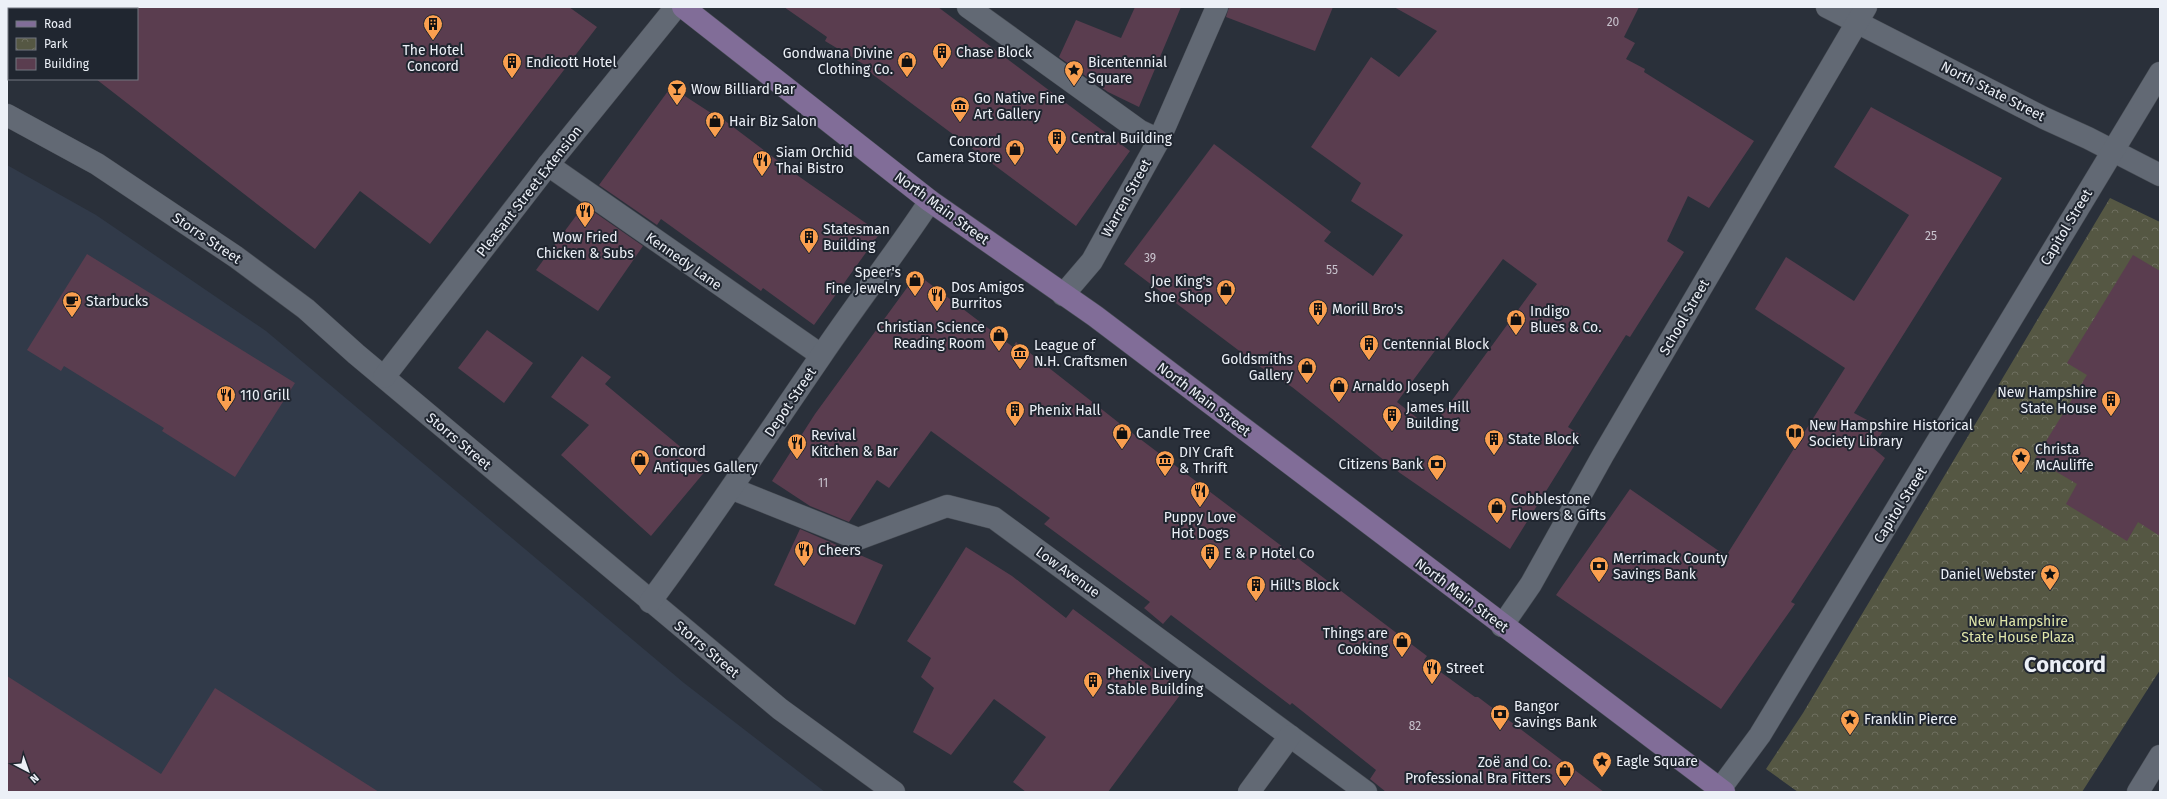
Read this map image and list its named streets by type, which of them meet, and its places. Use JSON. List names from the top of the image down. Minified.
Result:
{"streets":{"main road":["North Main Street"],"street":["North State Street","Pleasant Street Extension","Warren Street","Capitol Street","Storrs Street","Kennedy Lane","School Street","Depot Street","Low Avenue"]},"crossings":[["North State Street","Capitol Street"],["North State Street","School Street"],["Pleasant Street Extension","Storrs Street"],["Pleasant Street Extension","Kennedy Lane"],["Warren Street","North Main Street"],["North Main Street","Capitol Street"],["North Main Street","School Street"],["North Main Street","Depot Street"],["Storrs Street","Depot Street"],["Kennedy Lane","Depot Street"],["Depot Street","Low Avenue"]],"districts":["Concord"],"parks":["New Hampshire State House Plaza"],"places":{"building":["The Hotel Concord","Chase Block","Endicott Hotel","Central Building","Statesman Building","Morill Bro's","Centennial Block","New Hampshire State House","Phenix Hall","James Hill Building","State Block","E & P Hotel Co","Hill's Block","Phenix Livery Stable Building"],"shop":["Gondwana Divine Clothing Co.","Hair Biz Salon","Concord Camera Store","Speer's Fine Jewelry","Joe King's Shoe Shop","Indigo Blues & Co.","Christian Science Reading Room","Goldsmiths Gallery","Arnaldo Joseph","Candle Tree","Concord Antiques Gallery","Cobblestone Flowers & Gifts","Things are Cooking","Zoë and Co. Professional Bra Fitters"],"place":["Bicentennial Square","Christa McAuliffe","Daniel Webster","Franklin Pierce","Eagle Square"],"bar":["Wow Billiard Bar"],"museum":["Go Native Fine Art Gallery","League of N.H. Craftsmen","DIY Craft & Thrift"],"restaurant":["Siam Orchid Thai Bistro","Wow Fried Chicken & Subs","Dos Amigos Burritos","110 Grill","Revival Kitchen & Bar","Puppy Love Hot Dogs","Cheers","Street"],"cafe":["Starbucks"],"library":["New Hampshire Historical Society Library"],"bank":["Citizens Bank","Merrimack County Savings Bank","Bangor Savings Bank"]},"house_numbers":["20","25","39","55","11","82"],"legend":["Road","Park","Building"],"north":"bottom right"}
